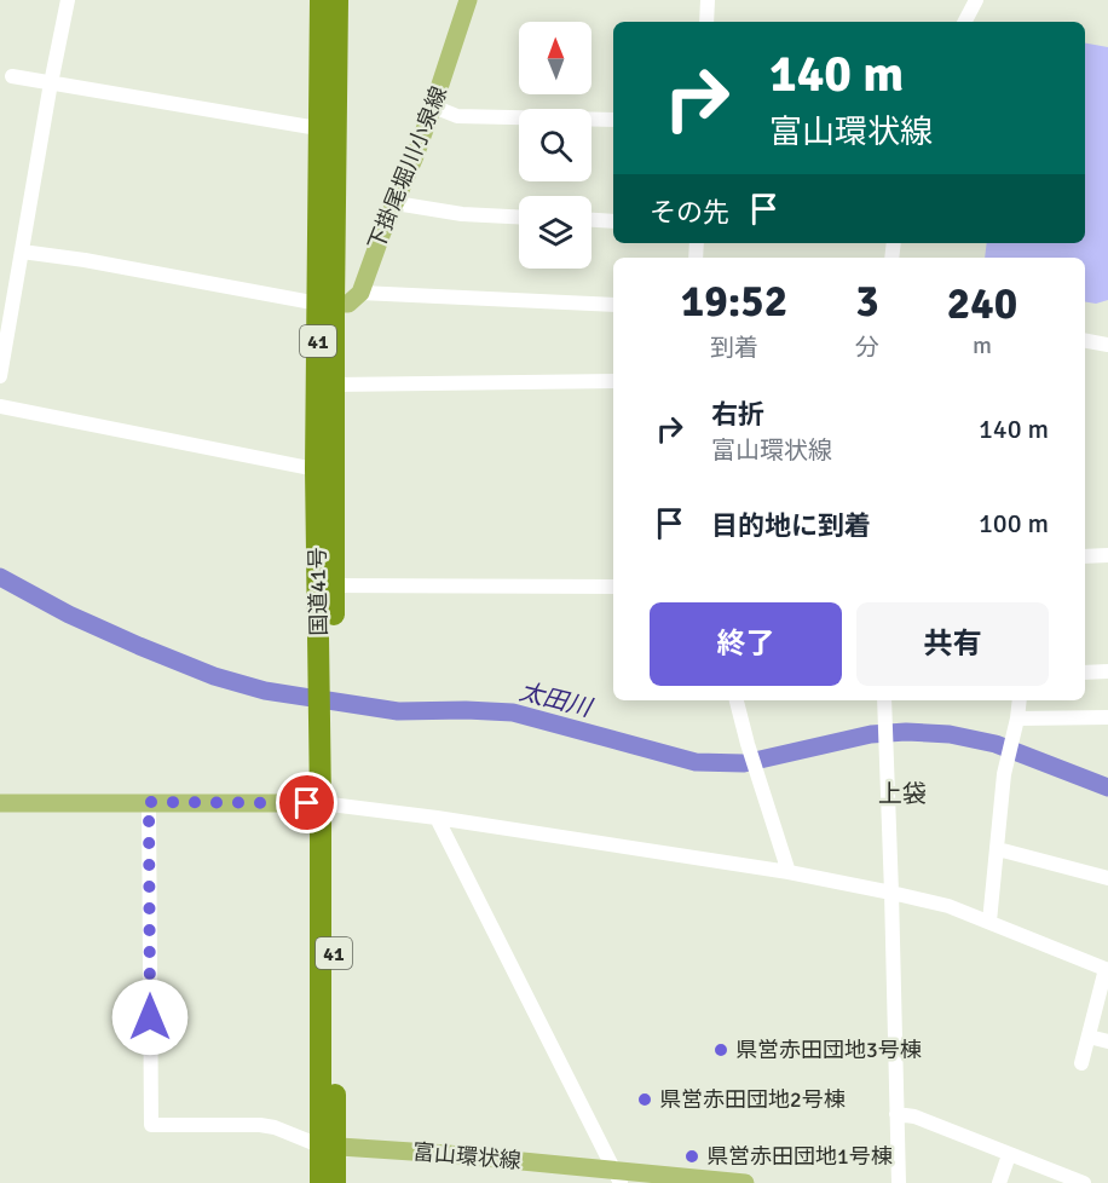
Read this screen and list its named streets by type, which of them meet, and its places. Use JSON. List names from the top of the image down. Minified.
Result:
{"streets":{"highway":["41","国道41号"],"main road":["下掛尾堀川小泉線","富山環状線"]},"crossings":[["国道41号","富山環状線"]],"districts":["上袋"],"water":["太田川"],"places":["県営赤田団地3号棟","県営赤田団地2号棟","県営赤田団地1号棟"],"north":"top","page":{"turn":["140 m","富山環状線"],"then":"その先","eta":["19:52","到着","3","分","240","m"],"list":[{"name":"右折","note":"富山環状線","value":"140 m"},{"name":"目的地に到着","value":"100 m"}],"buttons":["終了","共有"]}}
